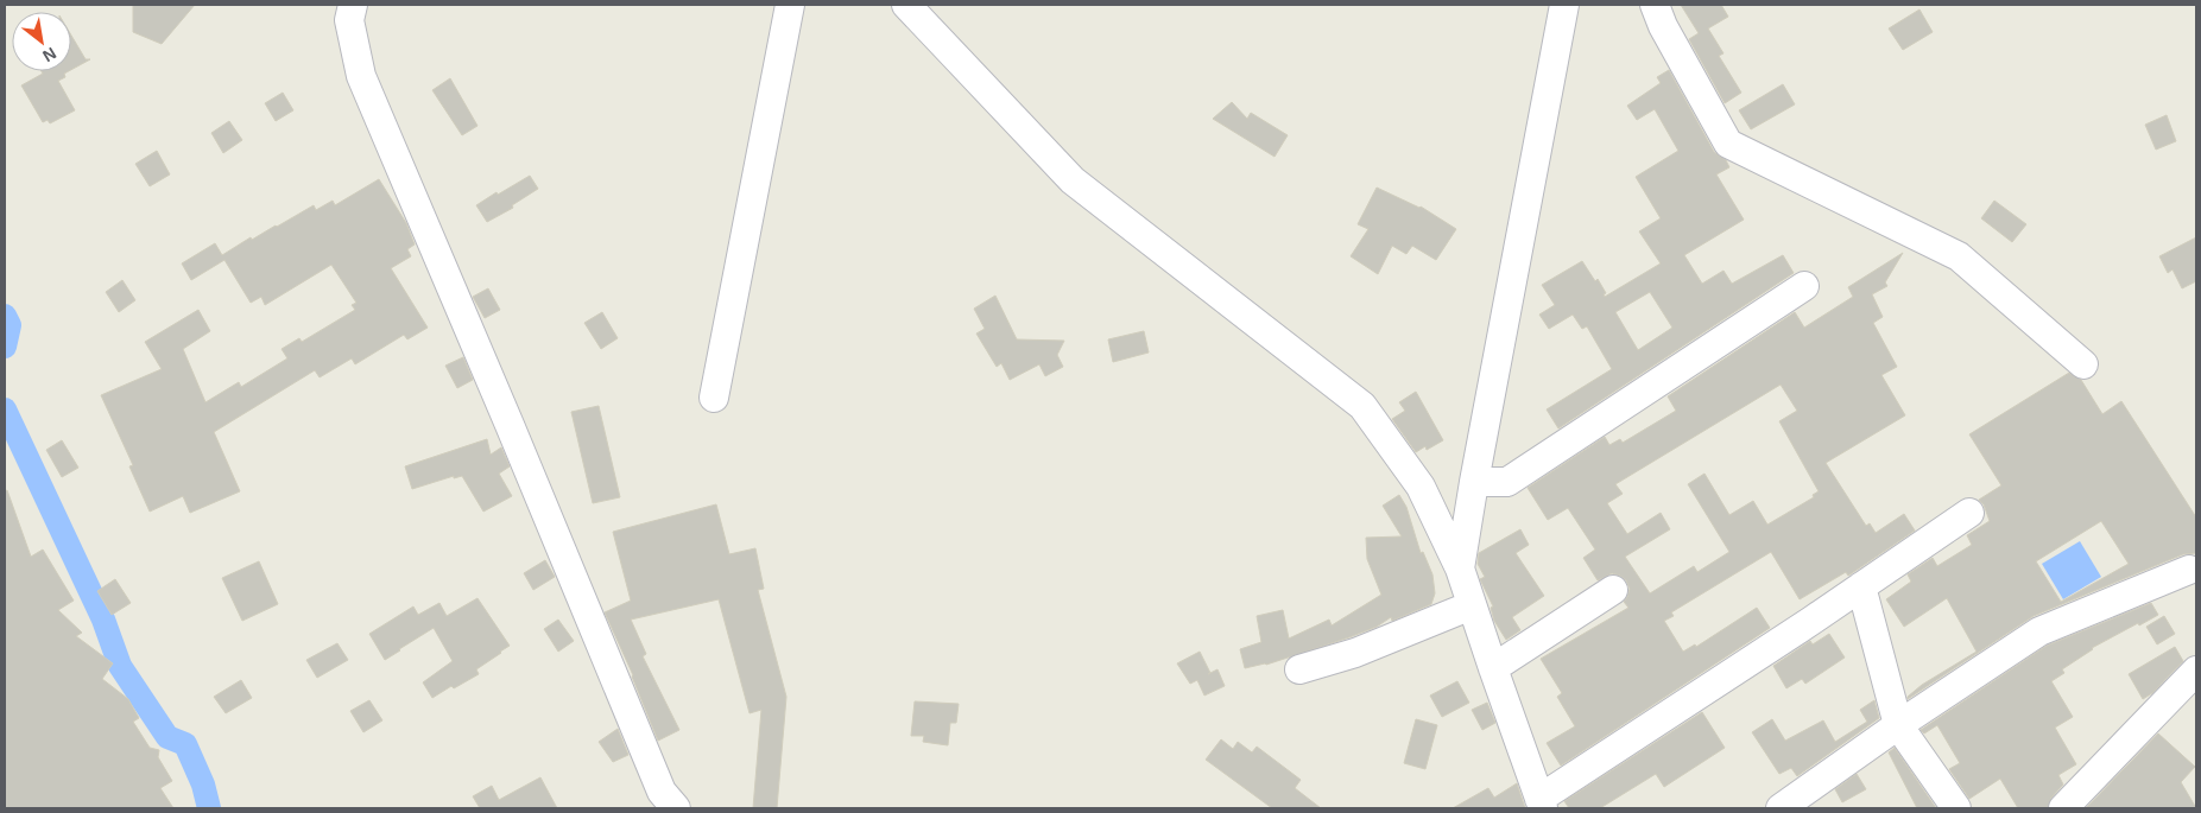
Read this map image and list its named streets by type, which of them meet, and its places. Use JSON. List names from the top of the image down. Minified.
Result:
{"north":"bottom right"}
